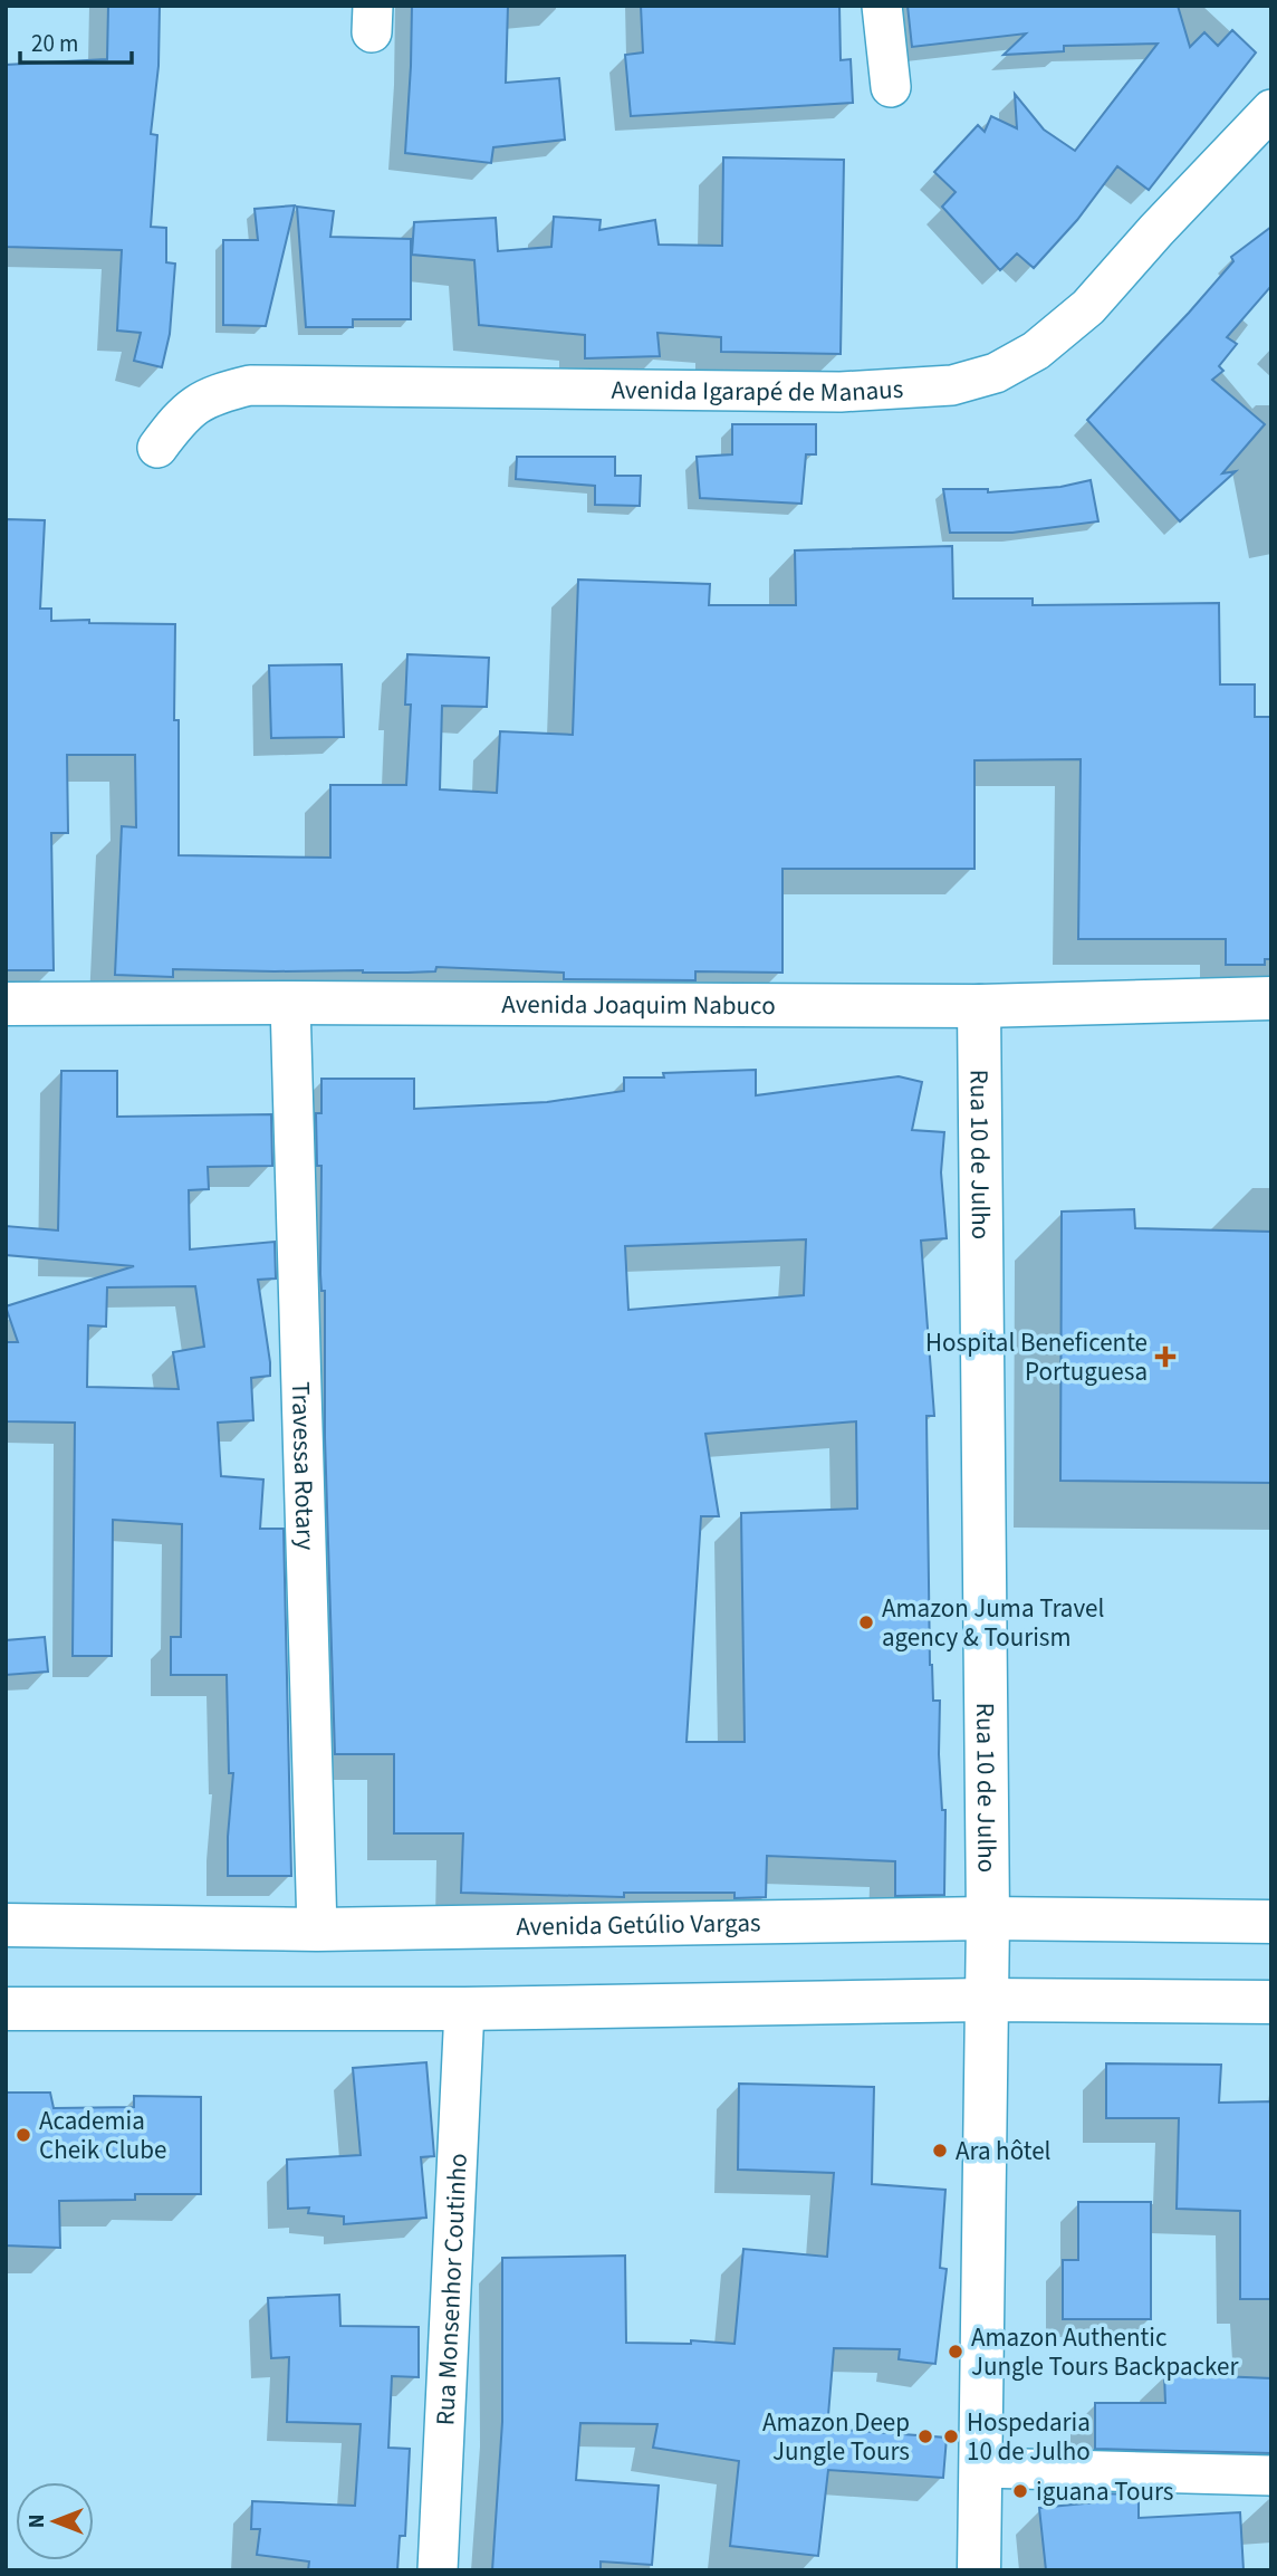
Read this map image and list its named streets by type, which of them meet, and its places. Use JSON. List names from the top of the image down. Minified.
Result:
{"streets":{"main road":["Avenida Joaquim Nabuco","Rua 10 de Julho","Avenida Getúlio Vargas"],"street":["Avenida Igarapé de Manaus","Travessa Rotary","Rua Monsenhor Coutinho"]},"crossings":[["Avenida Joaquim Nabuco","Rua 10 de Julho"],["Avenida Joaquim Nabuco","Travessa Rotary"],["Rua 10 de Julho","Avenida Getúlio Vargas"],["Travessa Rotary","Avenida Getúlio Vargas"]],"places":{"health":["Hospital Beneficente Portuguesa"],"other":["Amazon Juma Travel agency & Tourism","Academia Cheik Clube","Ara hôtel","Amazon Authentic Jungle Tours Backpacker","Amazon Deep Jungle Tours","Hospedaria 10 de Julho","iguana Tours"]},"scale_bar":"20 m","north":"left"}
